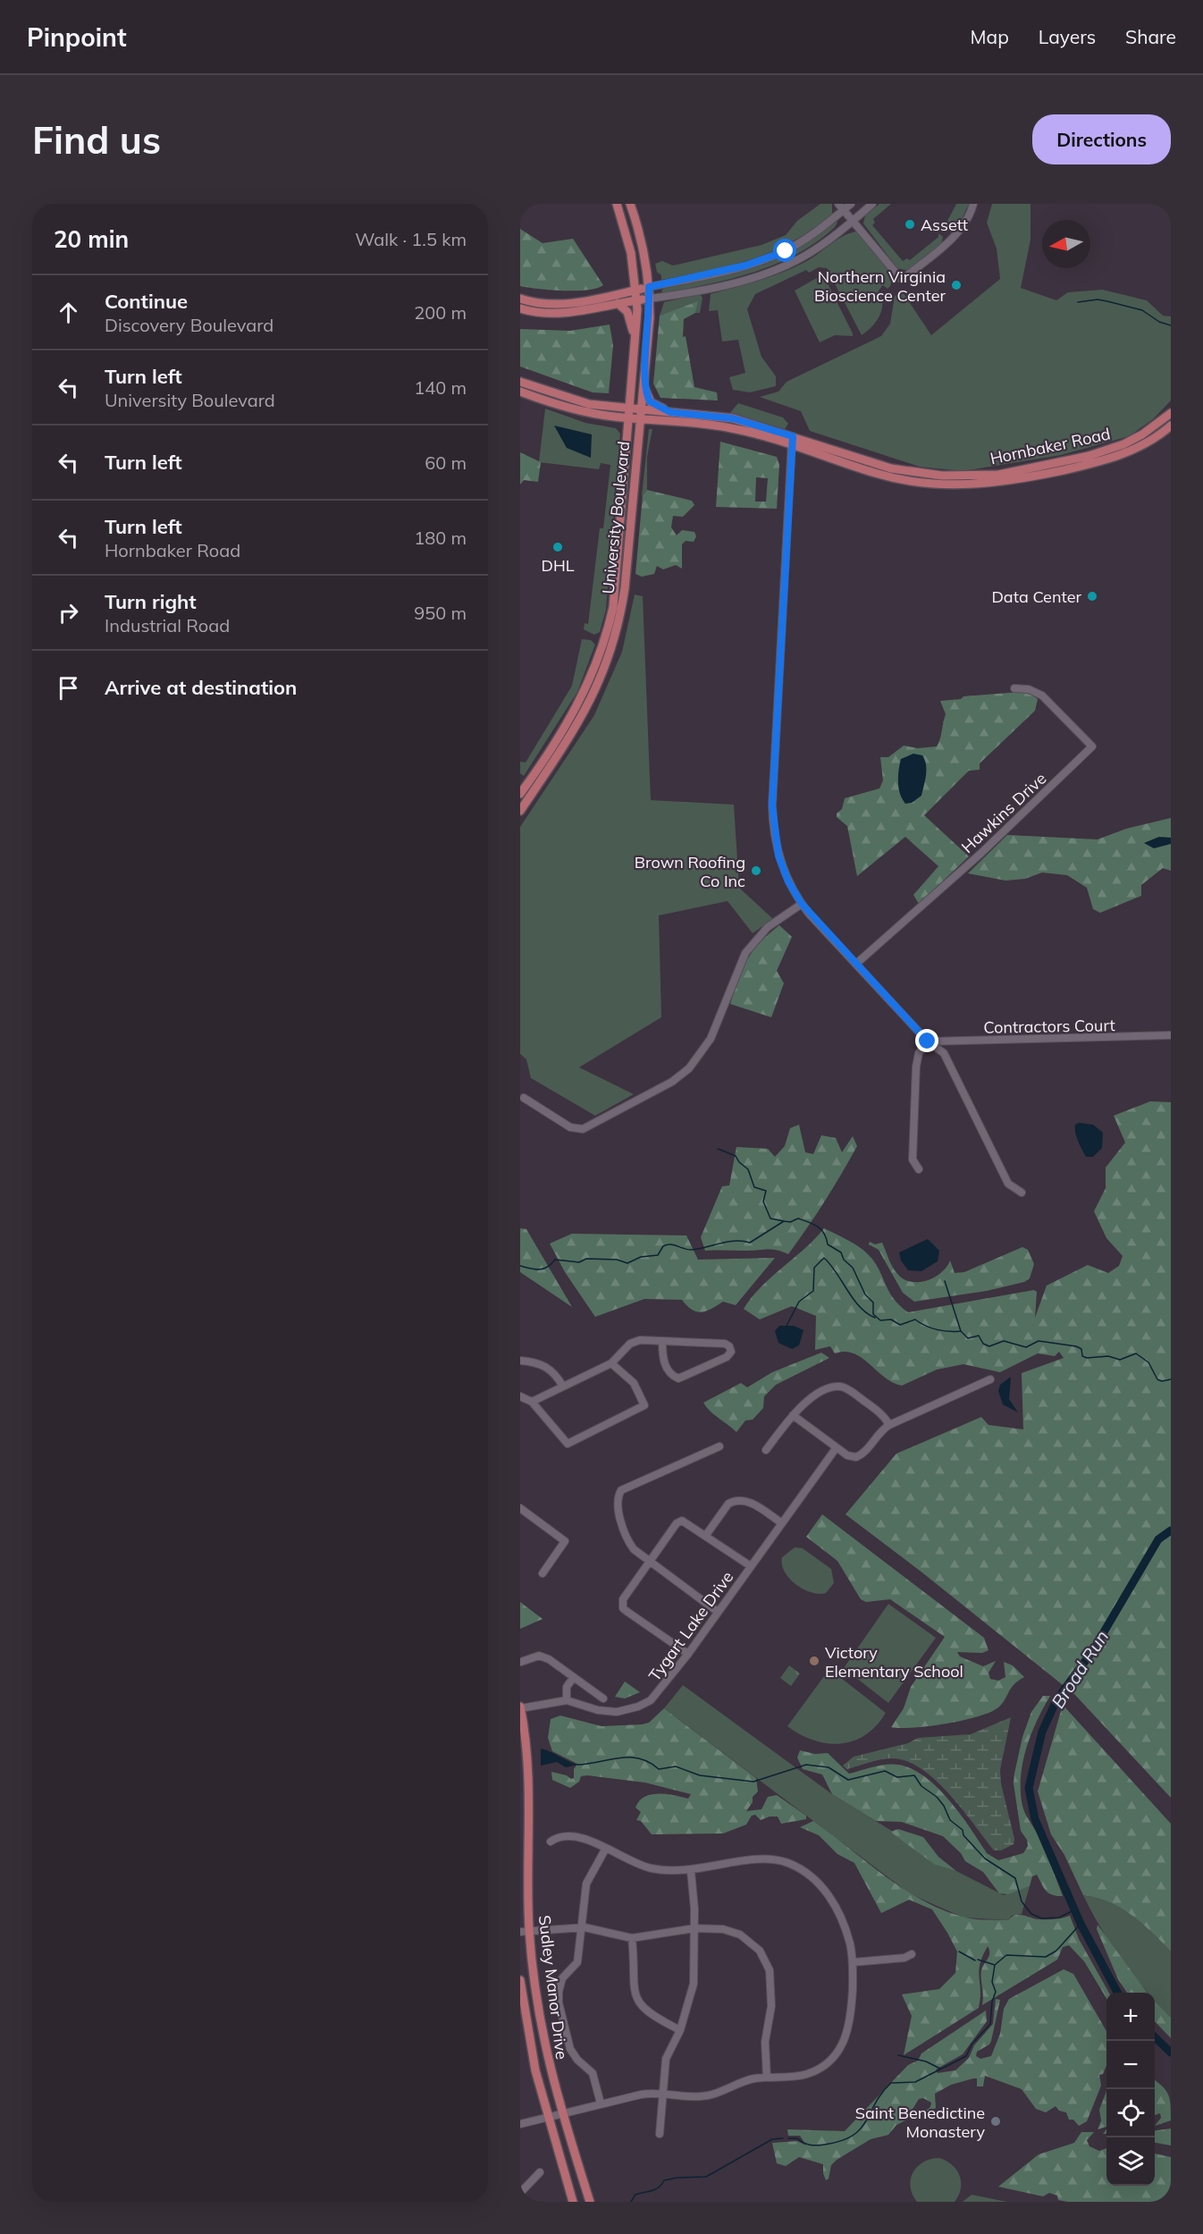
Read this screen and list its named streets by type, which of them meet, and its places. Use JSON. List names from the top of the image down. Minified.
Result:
{"streets":{"main road":["Hornbaker Road","University Boulevard","Sudley Manor Drive"],"street":["Hawkins Drive","Contractors Court","Tygart Lake Drive"]},"crossings":[["Hornbaker Road","University Boulevard"],["Tygart Lake Drive","Sudley Manor Drive"]],"water":["Broad Run"],"places":["Assett","Northern Virginia Bioscience Center","DHL","Data Center","Brown Roofing Co Inc","Victory Elementary School","Saint Benedictine Monastery"],"north":"left","page":{"header":"Pinpoint","nav":["Map","Layers","Share"],"buttons":"Directions","title":"Find us","heading":["20 min","Walk · 1.5 km"],"list":[["Continue","Discovery Boulevard","200 m"],["Turn left","University Boulevard","140 m"],["Turn left","60 m"],["Turn left","Hornbaker Road","180 m"],["Turn right","Industrial Road","950 m"],"Arrive at destination"],"map_buttons":["+","−"]}}
